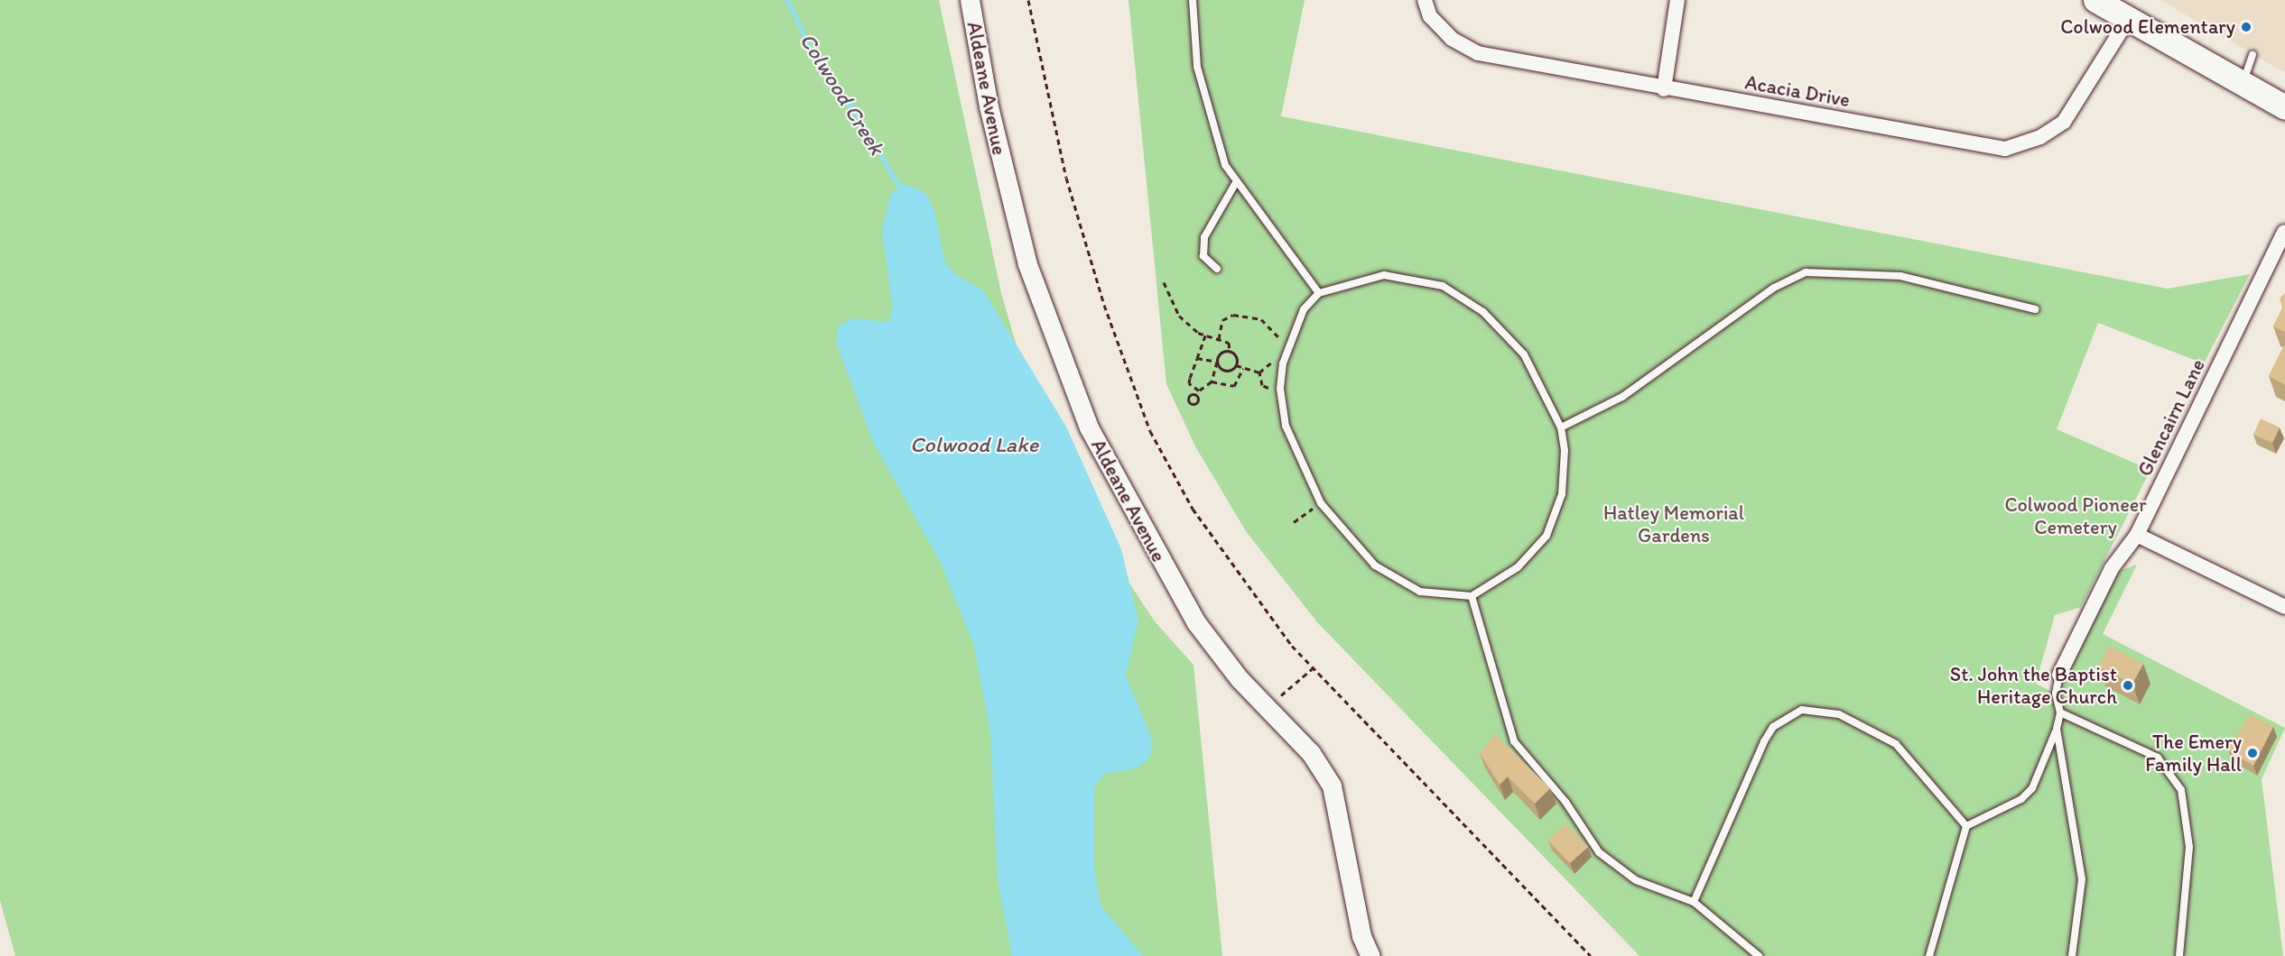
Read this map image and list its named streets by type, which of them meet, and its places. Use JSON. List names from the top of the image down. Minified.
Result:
{"streets":{"street":["Aldeane Avenue","Acacia Drive","Glencairn Lane"]},"water":["Colwood Creek","Colwood Lake"],"parks":["Colwood Pioneer Cemetery","Hatley Memorial Gardens"],"places":["Colwood Elementary","St. John the Baptist Heritage Church","The Emery Family Hall"]}
